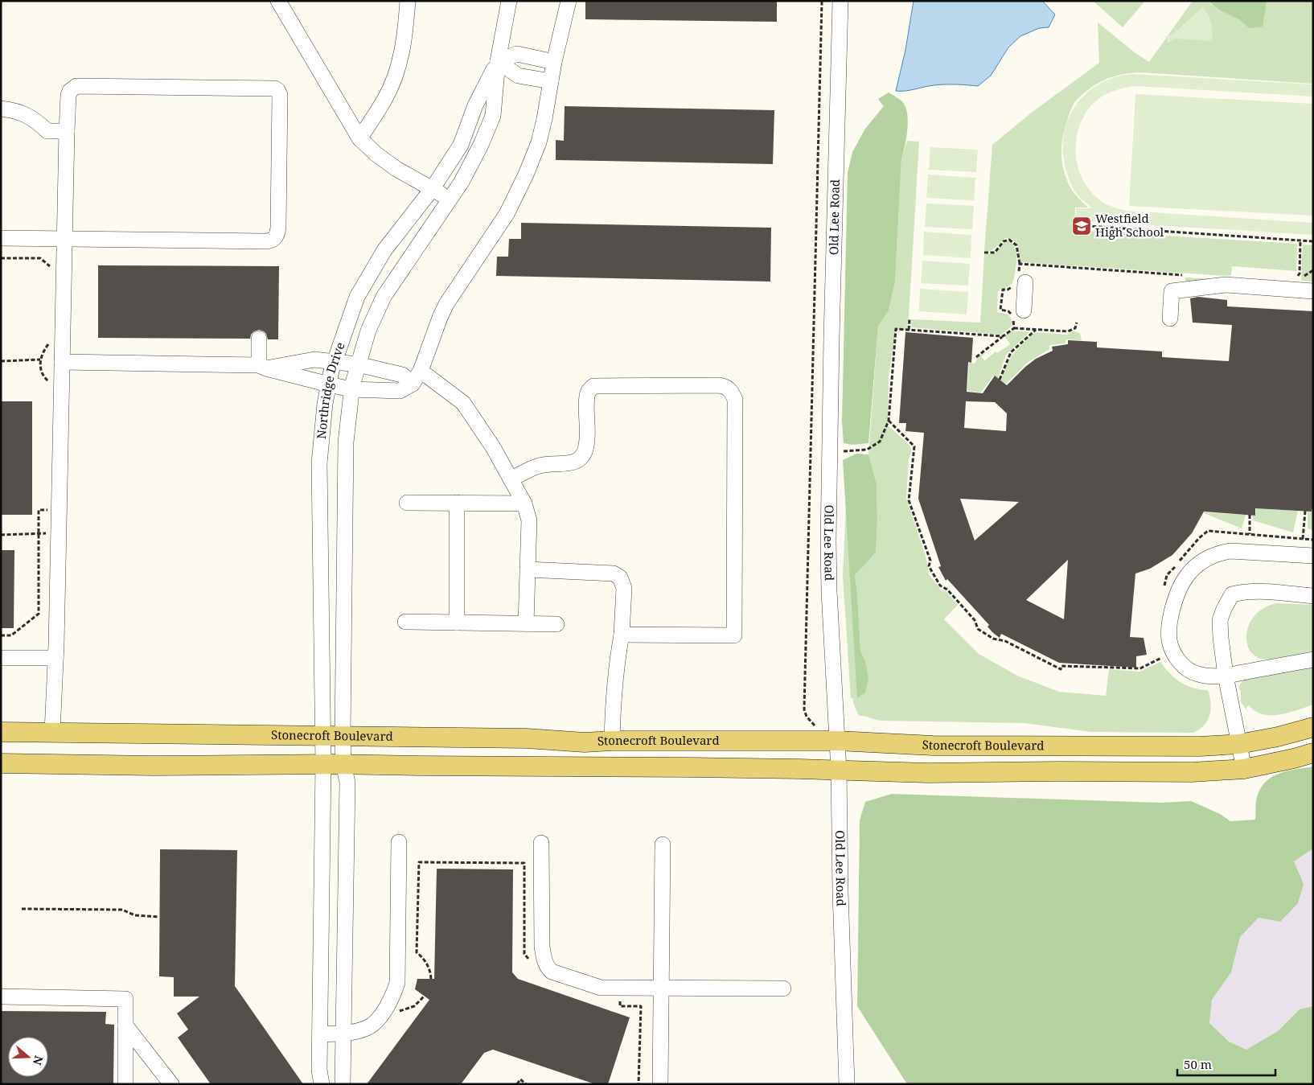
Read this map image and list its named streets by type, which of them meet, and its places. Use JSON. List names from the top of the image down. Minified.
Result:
{"streets":{"main road":["Stonecroft Boulevard"],"street":["Old Lee Road","Northridge Drive"]},"crossings":[["Old Lee Road","Stonecroft Boulevard"],["Northridge Drive","Stonecroft Boulevard"]],"places":{"school or university":["Westfield High School"]},"scale_bar":"50 m","north":"right"}
